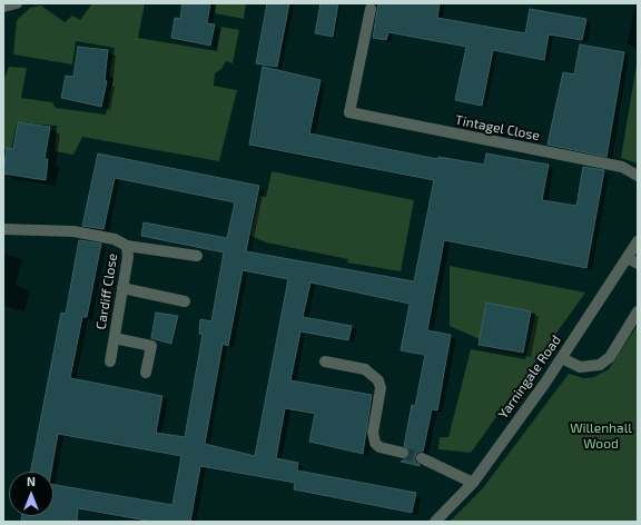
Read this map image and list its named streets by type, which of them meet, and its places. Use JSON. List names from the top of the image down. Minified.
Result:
{"streets":{"street":["Tintagel Close","Cardiff Close","Yarningale Road"]},"parks":["Willenhall Wood"],"north":"top"}
